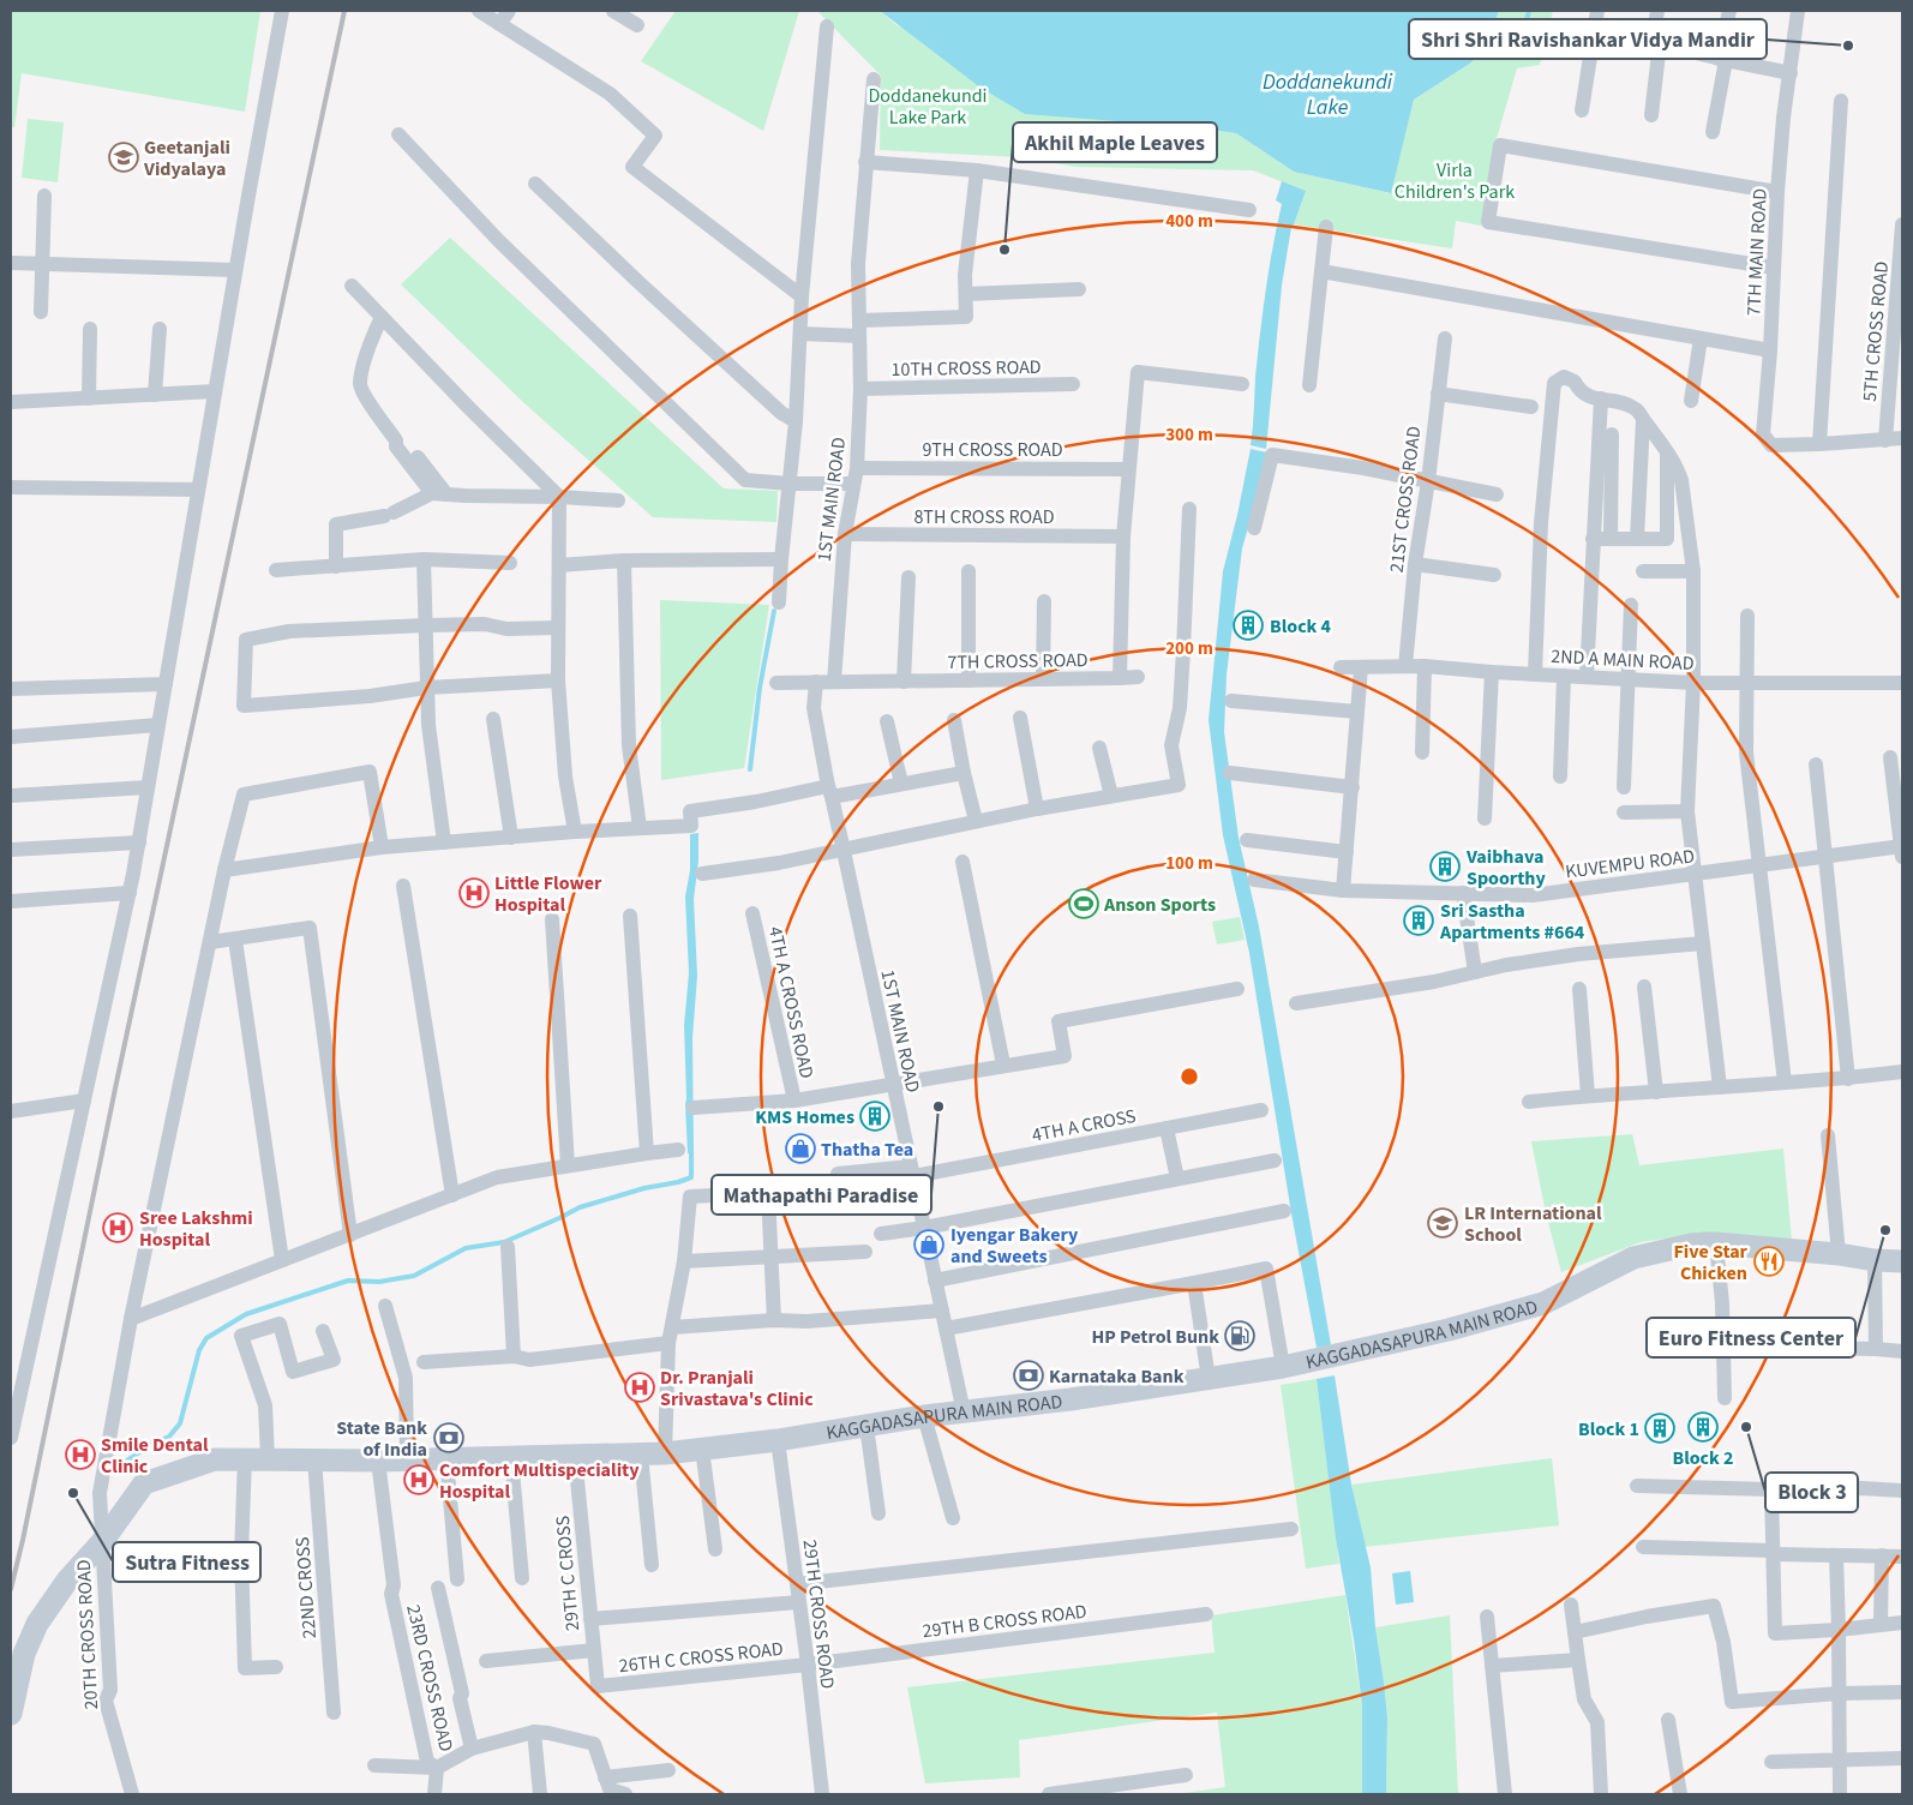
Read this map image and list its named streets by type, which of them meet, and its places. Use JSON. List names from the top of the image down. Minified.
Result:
{"streets":{"main road":["KAGGADASAPURA MAIN ROAD"],"street":["7TH MAIN ROAD","5TH CROSS ROAD","10TH CROSS ROAD","9TH CROSS ROAD","1ST MAIN ROAD","21ST CROSS ROAD","8TH CROSS ROAD","2ND A MAIN ROAD","7TH CROSS ROAD","KUVEMPU ROAD","4TH A CROSS ROAD","4TH A CROSS","29TH C CROSS","22ND CROSS","29TH CROSS ROAD","29TH B CROSS ROAD","20TH CROSS ROAD","26TH C CROSS ROAD","23RD CROSS ROAD"]},"crossings":[["10TH CROSS ROAD","1ST MAIN ROAD"],["9TH CROSS ROAD","1ST MAIN ROAD"],["1ST MAIN ROAD","8TH CROSS ROAD"],["1ST MAIN ROAD","7TH CROSS ROAD"],["1ST MAIN ROAD","4TH A CROSS"],["1ST MAIN ROAD","KAGGADASAPURA MAIN ROAD"],["21ST CROSS ROAD","2ND A MAIN ROAD"],["KAGGADASAPURA MAIN ROAD","29TH C CROSS"],["KAGGADASAPURA MAIN ROAD","22ND CROSS"],["KAGGADASAPURA MAIN ROAD","29TH CROSS ROAD"],["KAGGADASAPURA MAIN ROAD","20TH CROSS ROAD"],["KAGGADASAPURA MAIN ROAD","23RD CROSS ROAD"],["29TH C CROSS","26TH C CROSS ROAD"],["29TH CROSS ROAD","29TH B CROSS ROAD"],["29TH CROSS ROAD","26TH C CROSS ROAD"],["29TH B CROSS ROAD","26TH C CROSS ROAD"]],"water":["Doddanekundi Lake"],"parks":["Doddanekundi Lake Park","Virla Children's Park"],"places":{"other":["Shri Shri Ravishankar Vidya Mandir","Akhil Maple Leaves","Mathapathi Paradise","Euro Fitness Center","Block 3","Sutra Fitness"],"school or university":["Geetanjali Vidyalaya","LR International School"],"building":["Block 4","Vaibhava Spoorthy","Sri Sastha Apartments #664","KMS Homes","Block 2","Block 1"],"hospital":["Little Flower Hospital","Sree Lakshmi Hospital","Dr. Pranjali Srivastava's Clinic","Smile Dental Clinic","Comfort Multispeciality Hospital"],"sports":["Anson Sports"],"shop":["Thatha Tea","Iyengar Bakery and Sweets"],"restaurant":["Five Star Chicken"],"fuel station":["HP Petrol Bunk"],"bank":["Karnataka Bank","State Bank of India"]},"rings":["400 m","300 m","200 m","100 m"]}
